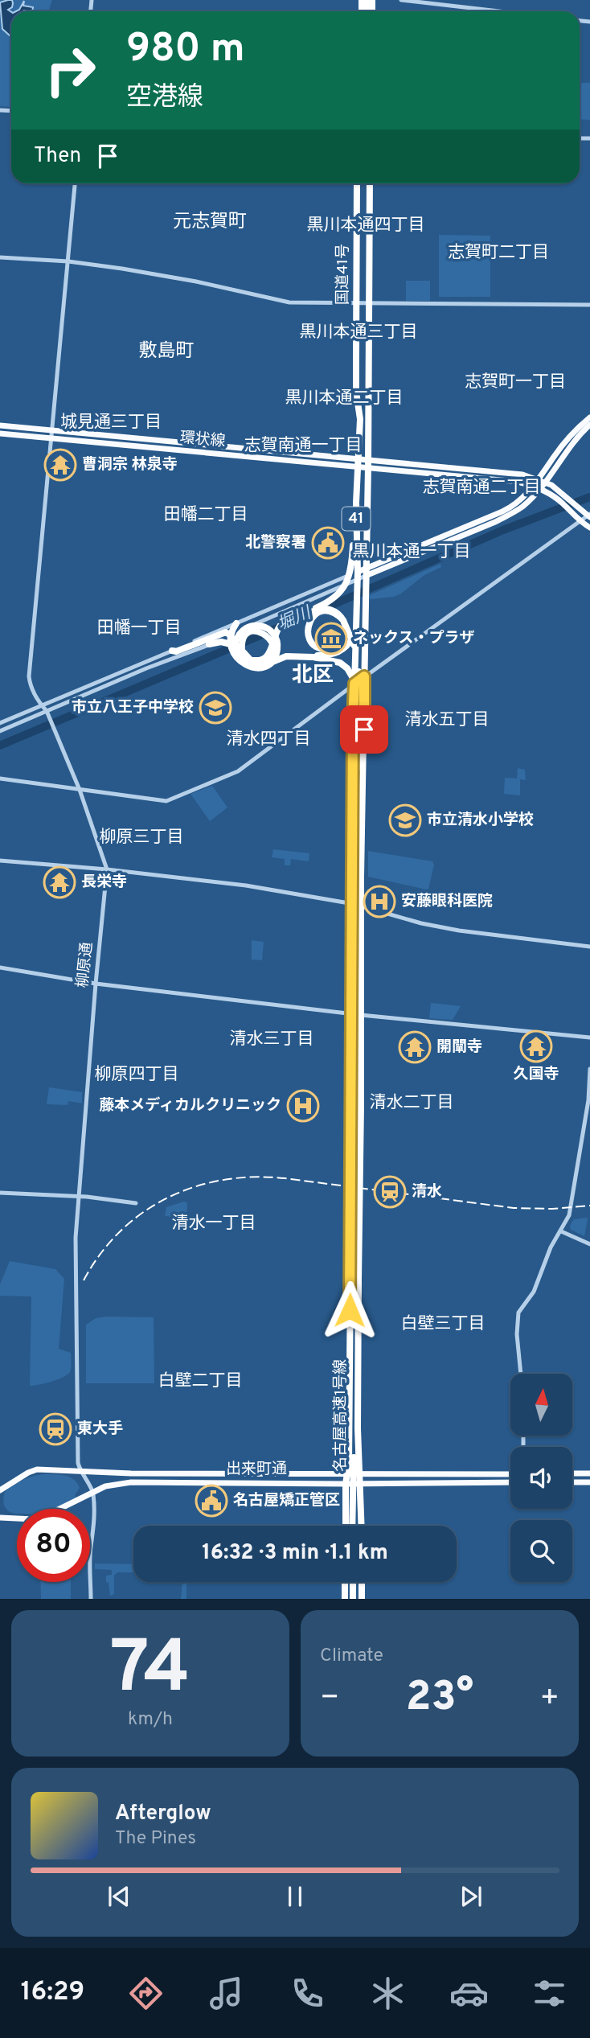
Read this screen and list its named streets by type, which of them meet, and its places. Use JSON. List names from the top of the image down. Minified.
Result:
{"streets":{"highway":["国道41号","41","名古屋高速1号線"],"main road":["環状線","出来町通"],"street":["柳原通"]},"crossings":[["国道41号","環状線"],["国道41号","41"],["41","出来町通"],["柳原通","出来町通"]],"districts":["元志賀町","黒川本通四丁目","志賀町二丁目","黒川本通三丁目","敷島町","志賀町一丁目","黒川本通二丁目","城見通三丁目","志賀南通一丁目","志賀南通二丁目","田幡二丁目","黒川本通一丁目","田幡一丁目","北区","清水五丁目","清水四丁目","柳原三丁目","清水三丁目","柳原四丁目","清水二丁目","清水一丁目","白壁三丁目","白壁二丁目"],"water":["堀川"],"places":{"temple":["曹洞宗 林泉寺","長栄寺","久国寺","開闡寺"],"public building":["北警察署","名古屋矯正管区"],"museum":["ネックス・プラザ"],"school or university":["市立八王子中学校","市立清水小学校"],"hospital":["安藤眼科医院","藤本メディカルクリニック"],"station":["清水","東大手"]},"north":"top","page":{"turn":["980 m","空港線"],"then":"Then","limit":"80","trip":"16:32 · 3 min · 1.1 km","tile":[["74","km/h"],"Climate"],"heat":["−","23°","+"],"song":["Afterglow","The Pines"],"tabs":"16:29"}}
